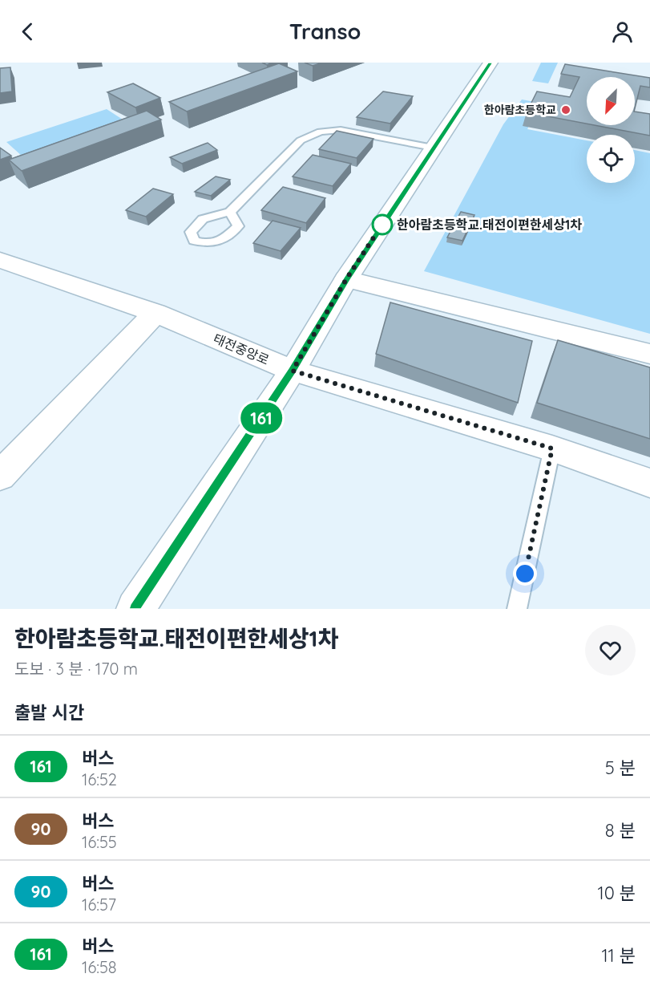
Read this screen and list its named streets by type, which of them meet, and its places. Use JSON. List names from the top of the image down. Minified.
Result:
{"streets":{"street":["태전중앙로"]},"places":["한아람초등학교","한아람초등학교.태전이편한세상1차"],"lines":["bus line 161"],"north":"bottom left","page":{"header":"Transo","on_map":"161","heading":[["한아람초등학교.태전이편한세상1차","도보 · 3 분 · 170 m"],"출발 시간"],"list":[{"mark":"161","name":"버스","note":"16:52","value":"5 분"},{"mark":"90","name":"버스","note":"16:55","value":"8 분"},{"mark":"90","name":"버스","note":"16:57","value":"10 분"},{"mark":"161","name":"버스","note":"16:58","value":"11 분"}]}}
